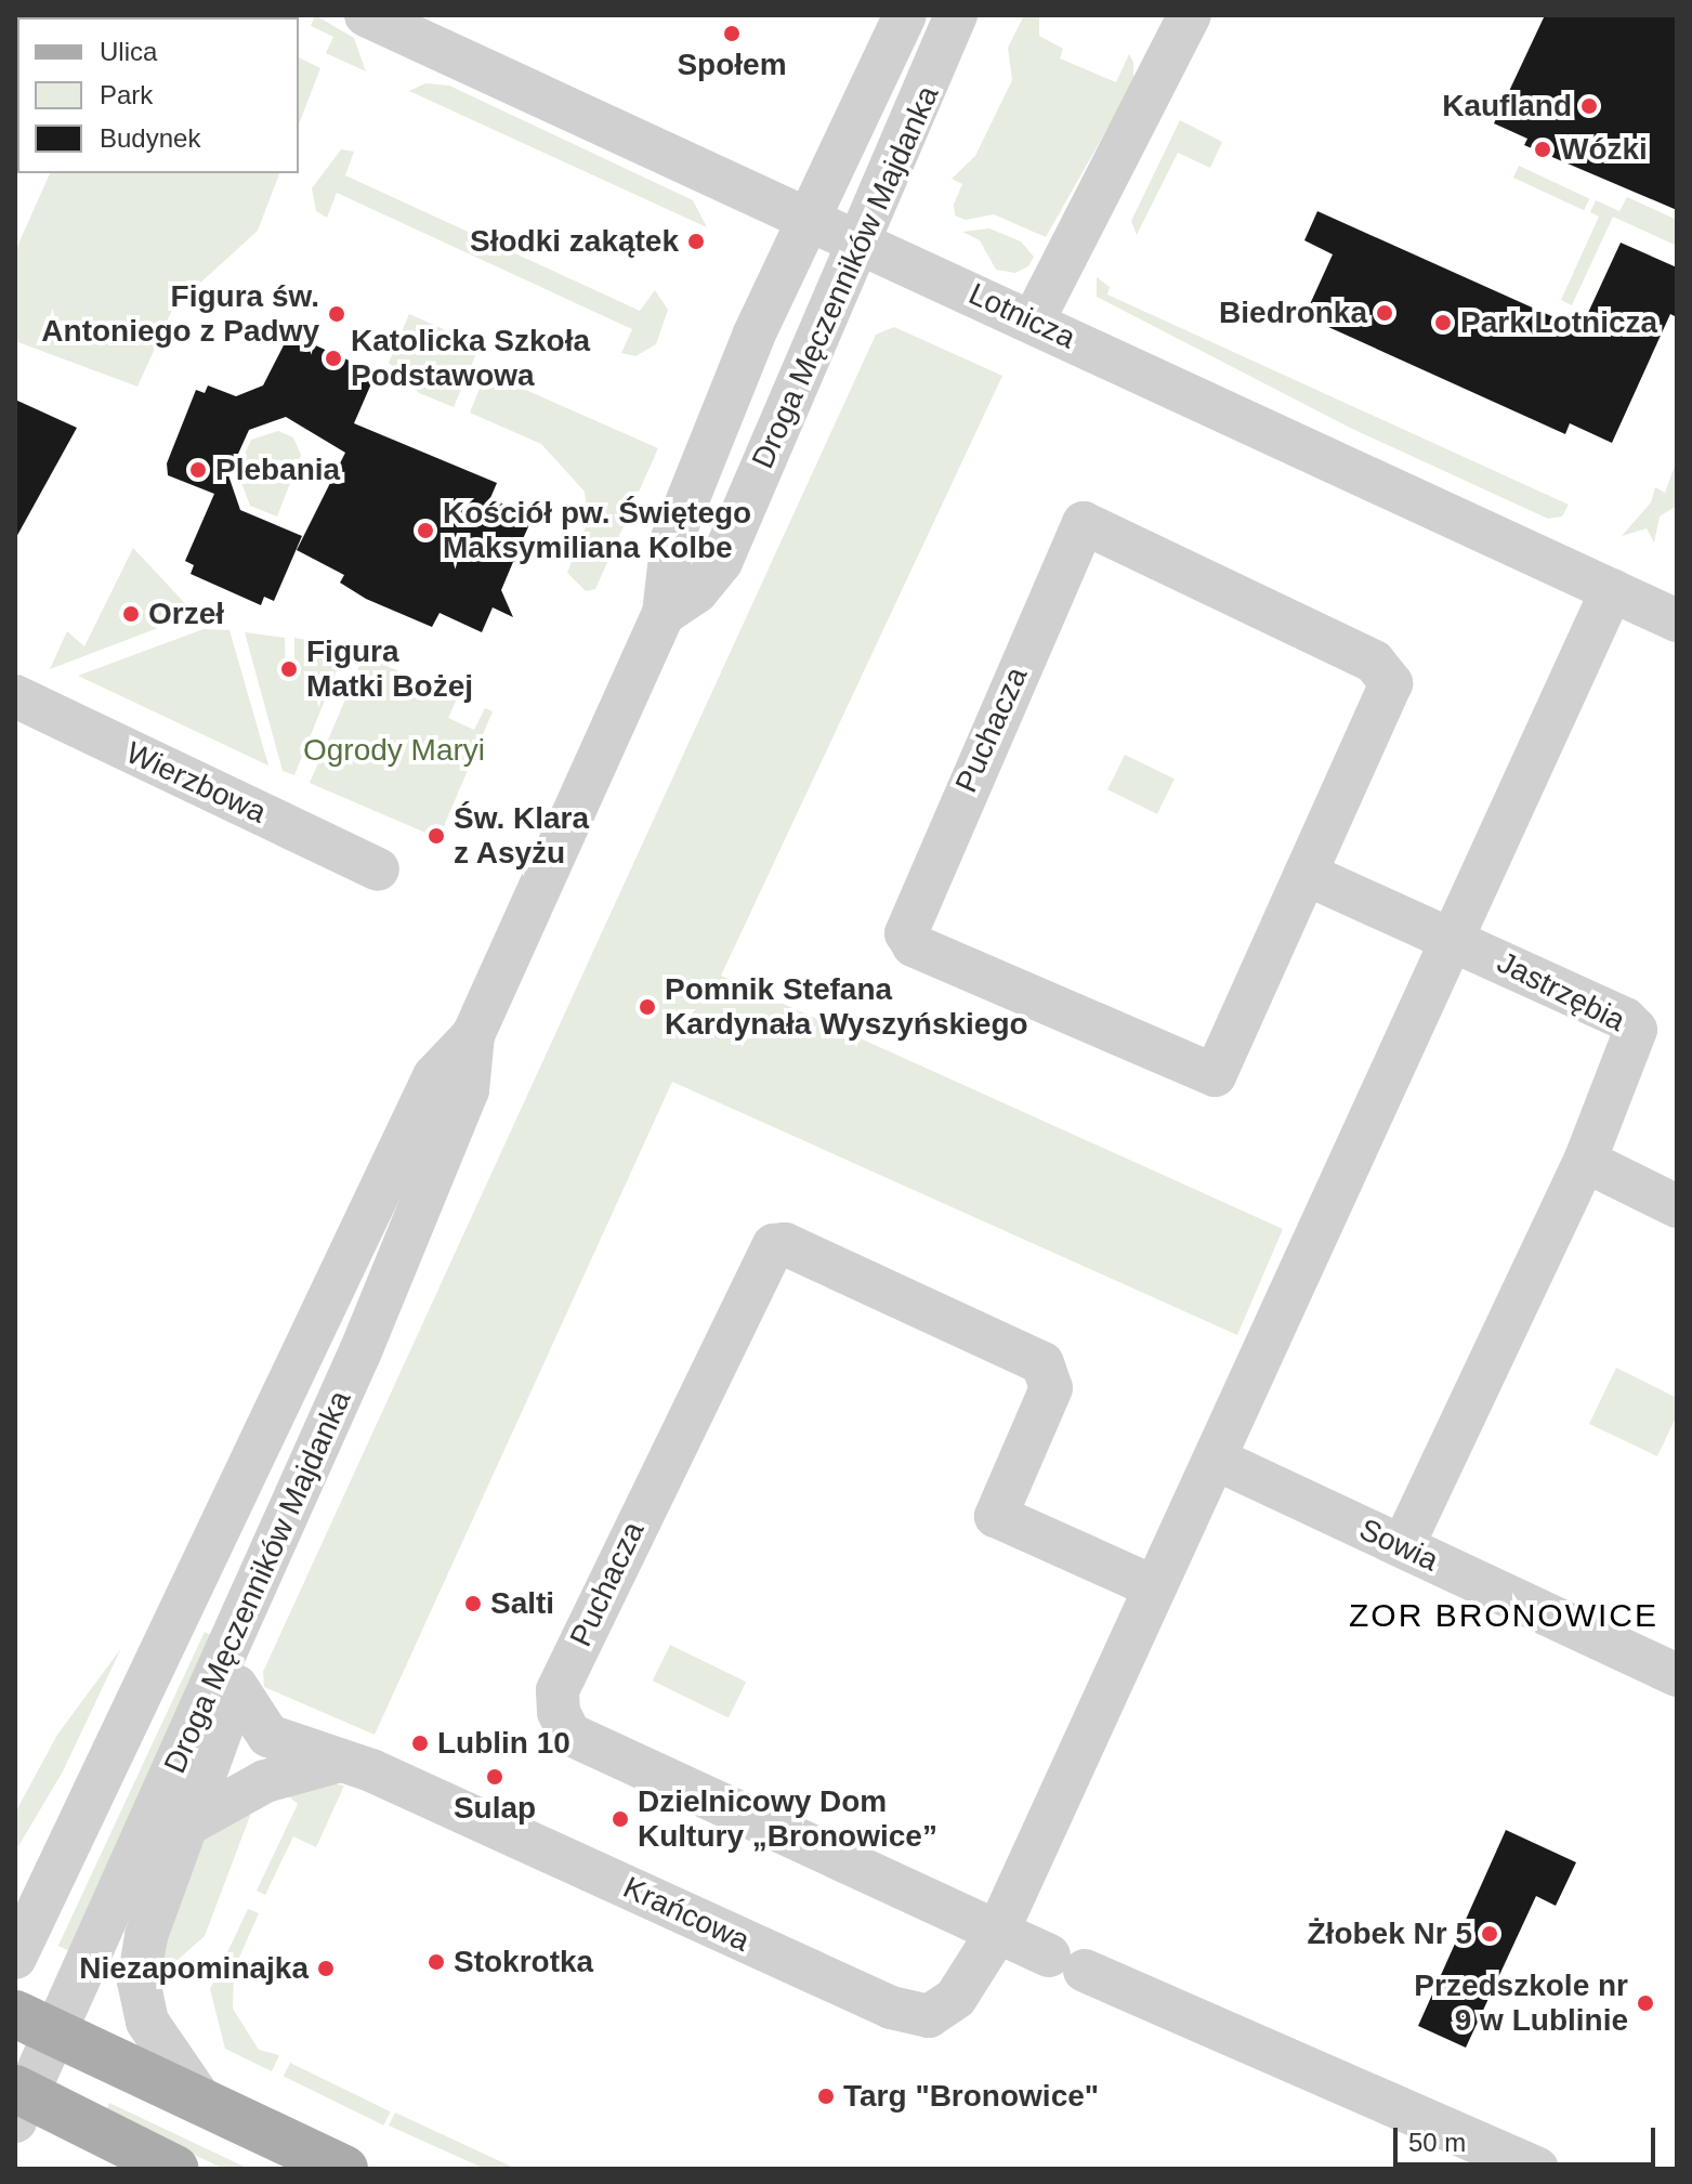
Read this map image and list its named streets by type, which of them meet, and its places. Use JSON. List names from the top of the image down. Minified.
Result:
{"streets":{"street":["Droga Męczenników Majdanka","Lotnicza","Puchacza","Wierzbowa","Jastrzębia","Sowia","Krańcowa"]},"crossings":[["Droga Męczenników Majdanka","Lotnicza"],["Puchacza","Krańcowa"]],"districts":["ZOR BRONOWICE"],"parks":["Ogrody Maryi"],"places":["Społem","Kaufland","Wózki","Słodki zakątek","Biedronka","Figura św. Antoniego z Padwy","Park Lotnicza","Katolicka Szkoła Podstawowa","Plebania","Kościół pw. Świętego Maksymiliana Kolbe","Orzeł","Figura Matki Bożej","Św. Klara z Asyżu","Pomnik Stefana Kardynała Wyszyńskiego","Salti","Lublin 10","Sulap","Dzielnicowy Dom Kultury „Bronowice”","Żłobek Nr 5","Stokrotka","Niezapominajka","Przedszkole nr 9 w Lublinie","Targ \"Bronowice\""],"legend":["Ulica","Park","Budynek"],"scale_bar":"50 m"}
